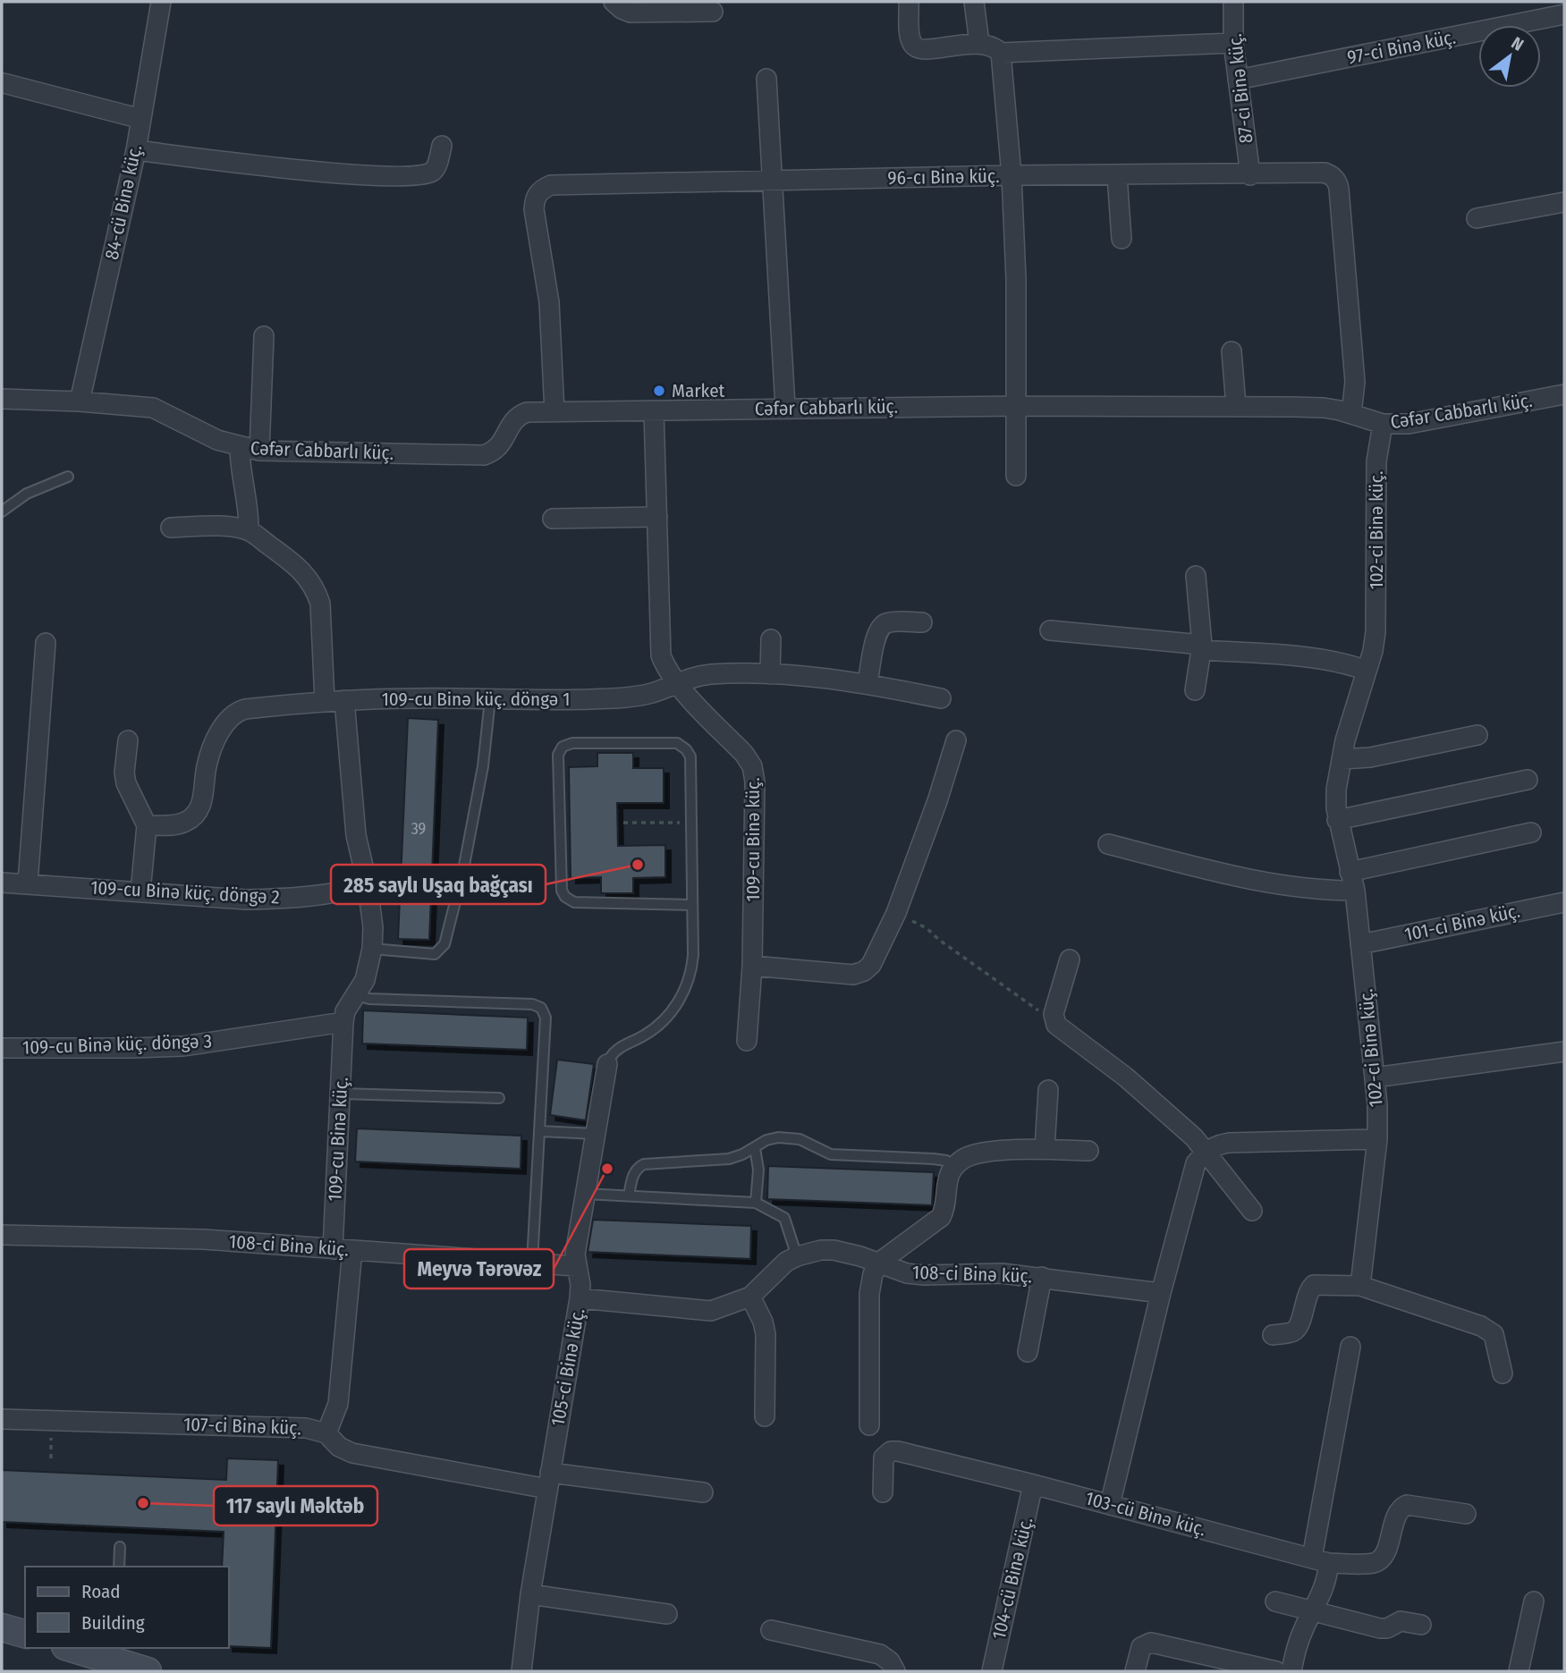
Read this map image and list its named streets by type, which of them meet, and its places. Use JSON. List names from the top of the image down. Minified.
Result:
{"streets":{"street":["97-ci Binə küç.","87-ci Binə küç.","96-cı Binə küç.","84-cü Binə küç.","Cəfər Cabbarlı küç.","102-ci Binə küç.","109-cu Binə küç. döngə 1","109-cu Binə küç.","109-cu Binə küç. döngə 2","101-ci Binə küç.","109-cu Binə küç. döngə 3","108-ci Binə küç.","105-ci Binə küç.","107-ci Binə küç.","103-cü Binə küç.","104-cü Binə küç."]},"crossings":[["97-ci Binə küç.","87-ci Binə küç."],["87-ci Binə küç.","96-cı Binə küç."],["96-cı Binə küç.","Cəfər Cabbarlı küç."],["84-cü Binə küç.","Cəfər Cabbarlı küç."],["Cəfər Cabbarlı küç.","102-ci Binə küç."],["Cəfər Cabbarlı küç.","109-cu Binə küç."],["102-ci Binə küç.","101-ci Binə küç."],["109-cu Binə küç. döngə 1","109-cu Binə küç."],["109-cu Binə küç.","109-cu Binə küç. döngə 2"],["109-cu Binə küç.","109-cu Binə küç. döngə 3"],["109-cu Binə küç.","108-ci Binə küç."],["108-ci Binə küç.","105-ci Binə küç."],["105-ci Binə küç.","107-ci Binə küç."],["103-cü Binə küç.","104-cü Binə küç."]],"places":["Market","285 saylı Uşaq bağçası","Meyvə Tərəvəz","117 saylı Məktəb"],"house_numbers":["39"],"legend":["Road","Building"],"north":"top right"}
